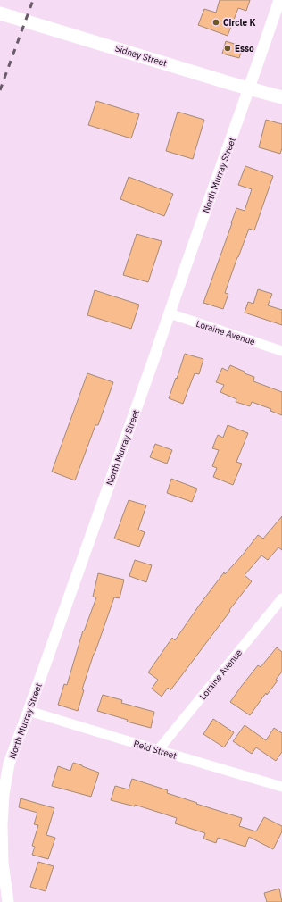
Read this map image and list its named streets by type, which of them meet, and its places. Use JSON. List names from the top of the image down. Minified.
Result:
{"streets":{"main road":["Sidney Street"],"street":["North Murray Street","Loraine Avenue","Reid Street"]},"crossings":[["Sidney Street","North Murray Street"],["North Murray Street","Loraine Avenue"],["North Murray Street","Reid Street"],["Loraine Avenue","Reid Street"]],"places":["Circle K","Esso"]}
